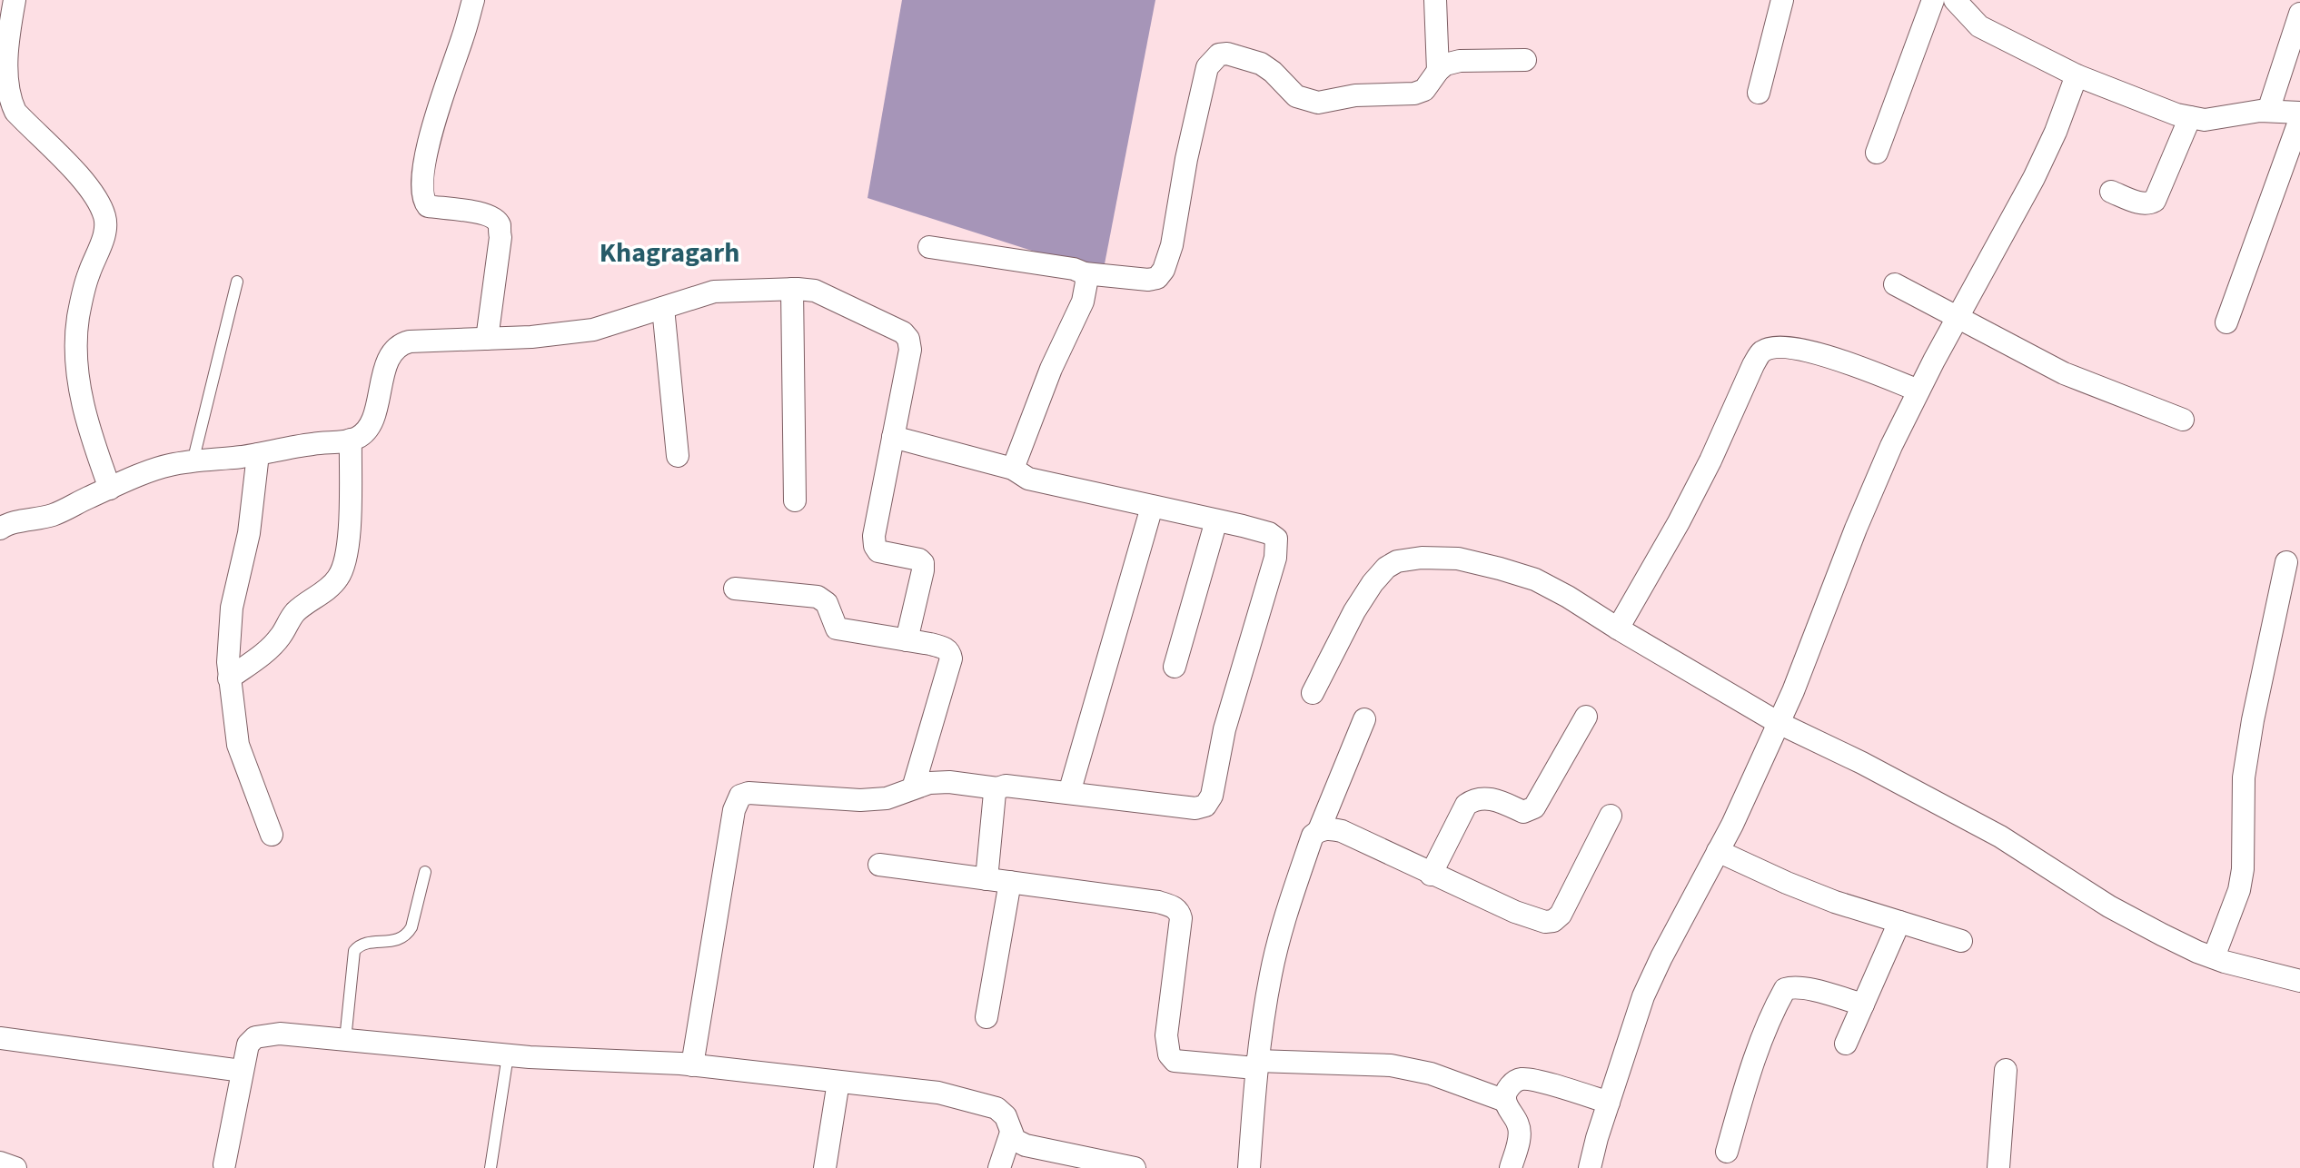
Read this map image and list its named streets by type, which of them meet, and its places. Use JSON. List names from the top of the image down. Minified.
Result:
{"districts":["Khagragarh"]}
